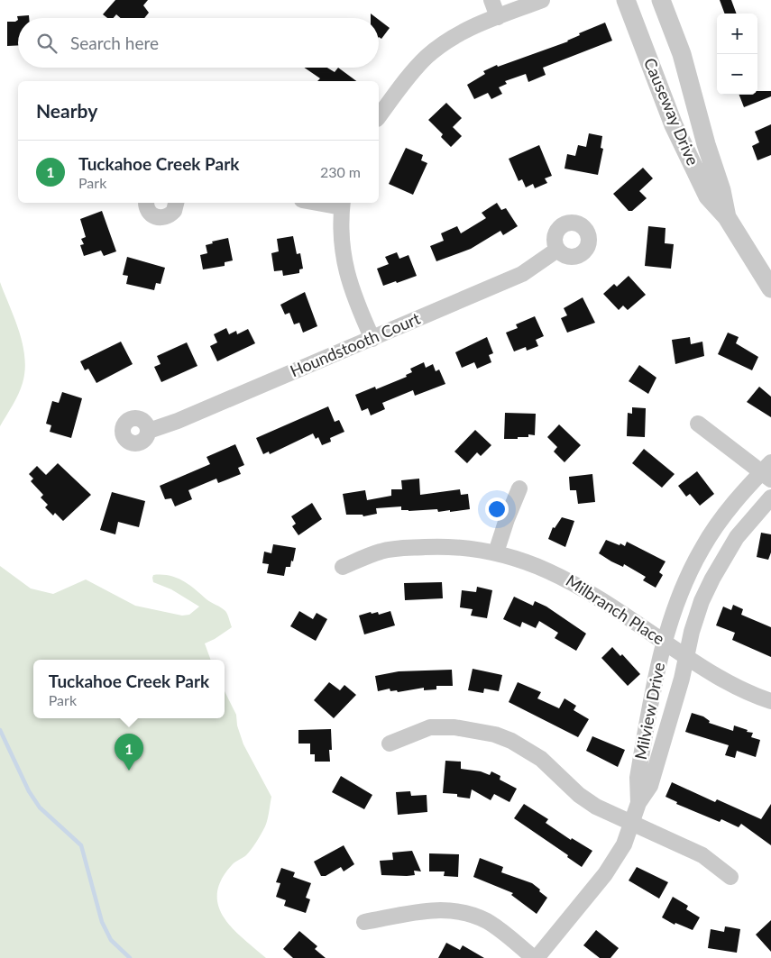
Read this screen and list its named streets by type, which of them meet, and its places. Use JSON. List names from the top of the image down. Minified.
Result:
{"streets":{"street":["Causeway Drive","Houndstooth Court","Milbranch Place","Milview Drive"]},"crossings":[["Milbranch Place","Milview Drive"]],"page":{"map_buttons":["+","−"],"search":"Search here","heading":"Nearby","list":[{"mark":"1","name":"Tuckahoe Creek Park","note":"Park","value":"230 m"}],"popup":["Tuckahoe Creek Park","Park"],"pins":"1"}}
